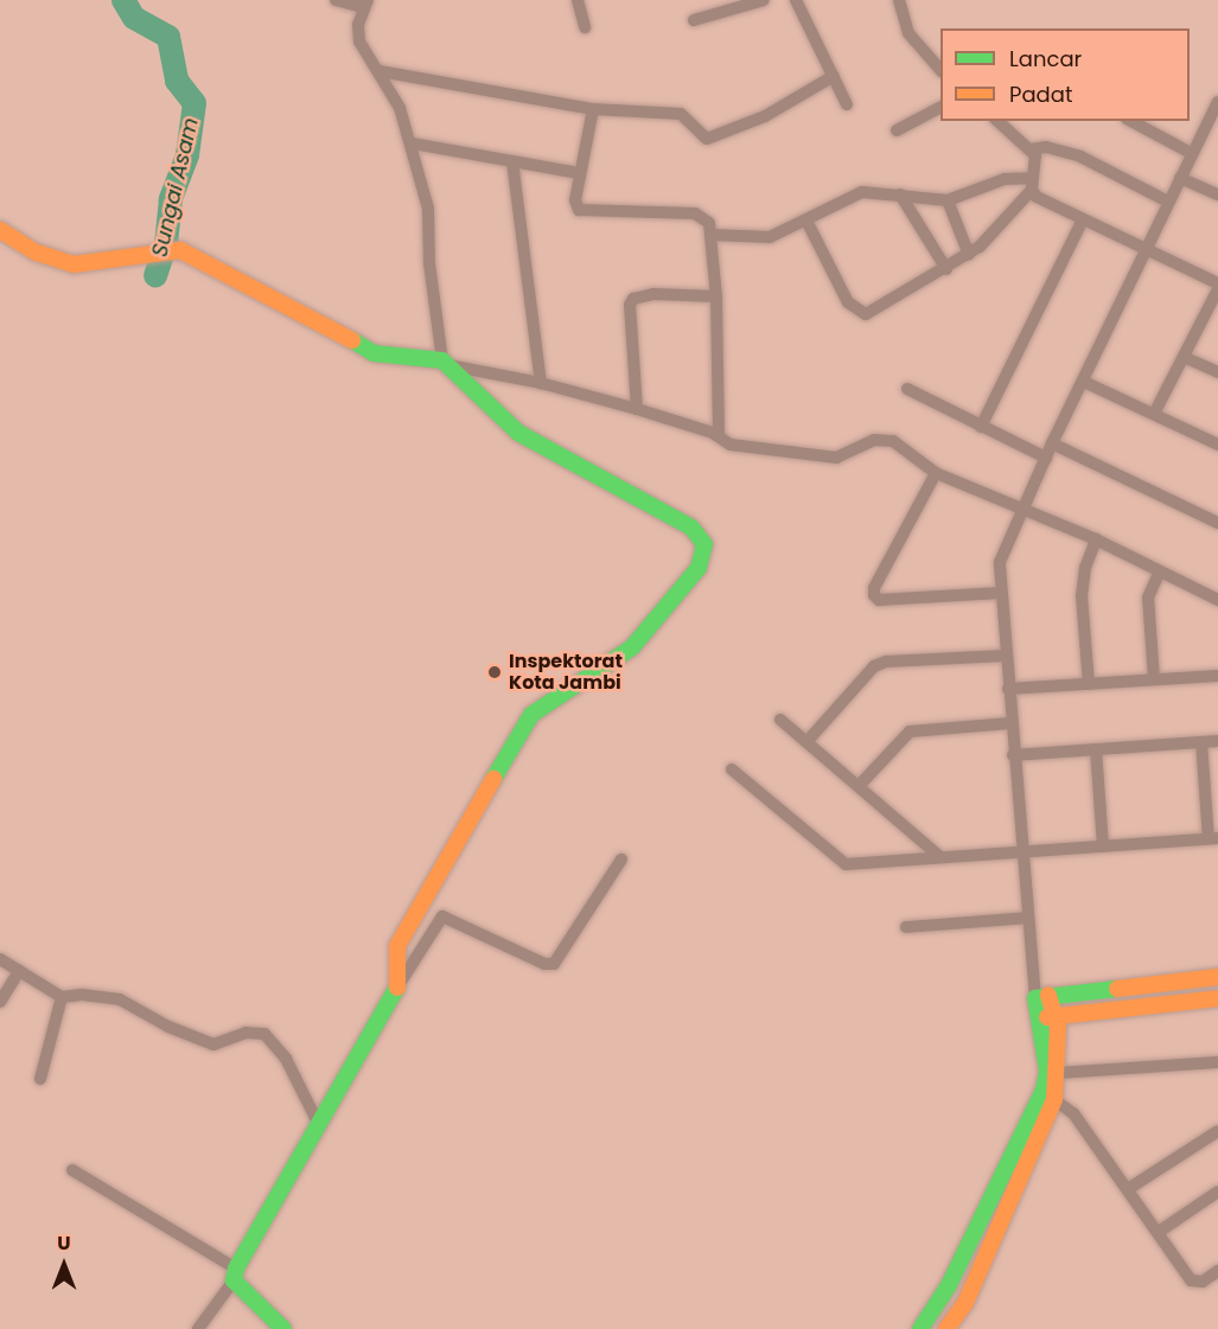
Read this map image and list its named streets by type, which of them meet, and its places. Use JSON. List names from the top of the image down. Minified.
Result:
{"water":["Sungai Asam"],"places":["Inspektorat Kota Jambi"],"legend":["Lancar","Padat"],"north":"top"}
